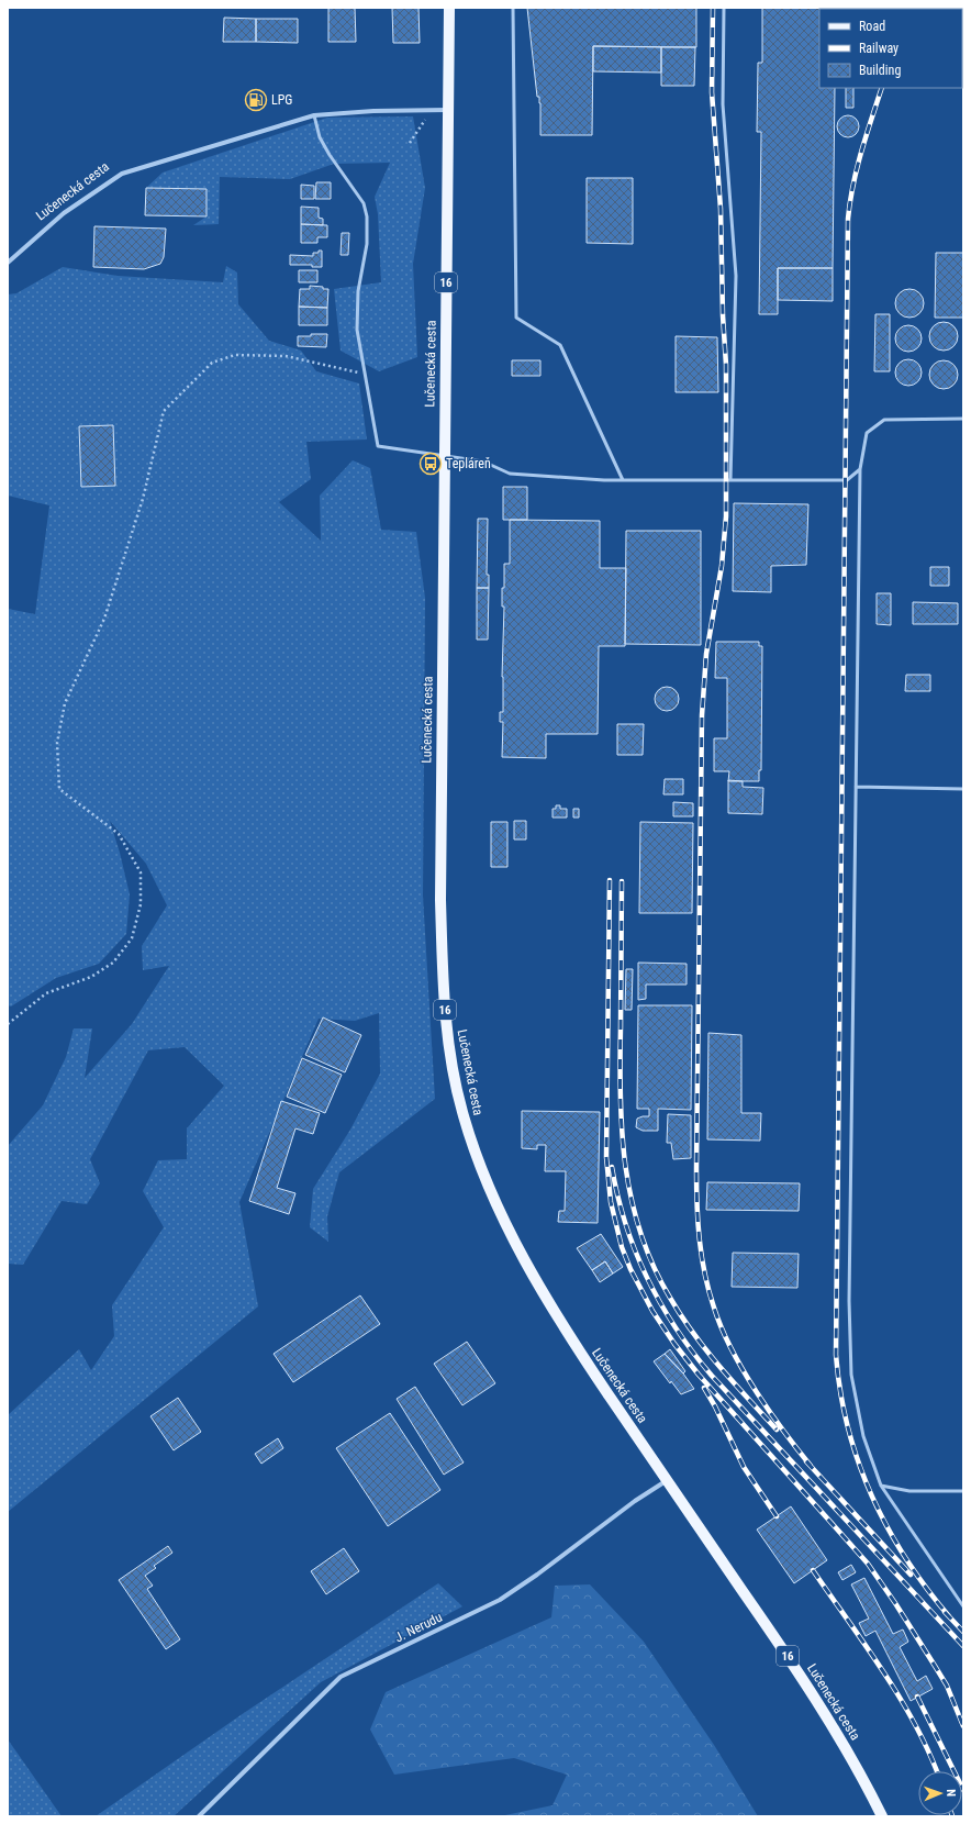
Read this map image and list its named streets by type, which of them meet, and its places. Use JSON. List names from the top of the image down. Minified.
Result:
{"streets":{"main road":["Lučenecká cesta","16"],"street":["J. Nerudu"]},"crossings":[["Lučenecká cesta","J. Nerudu"]],"places":{"fuel station":["LPG"],"bus stop":["Tepláreň"]},"legend":["Road","Railway","Building"],"north":"right"}
